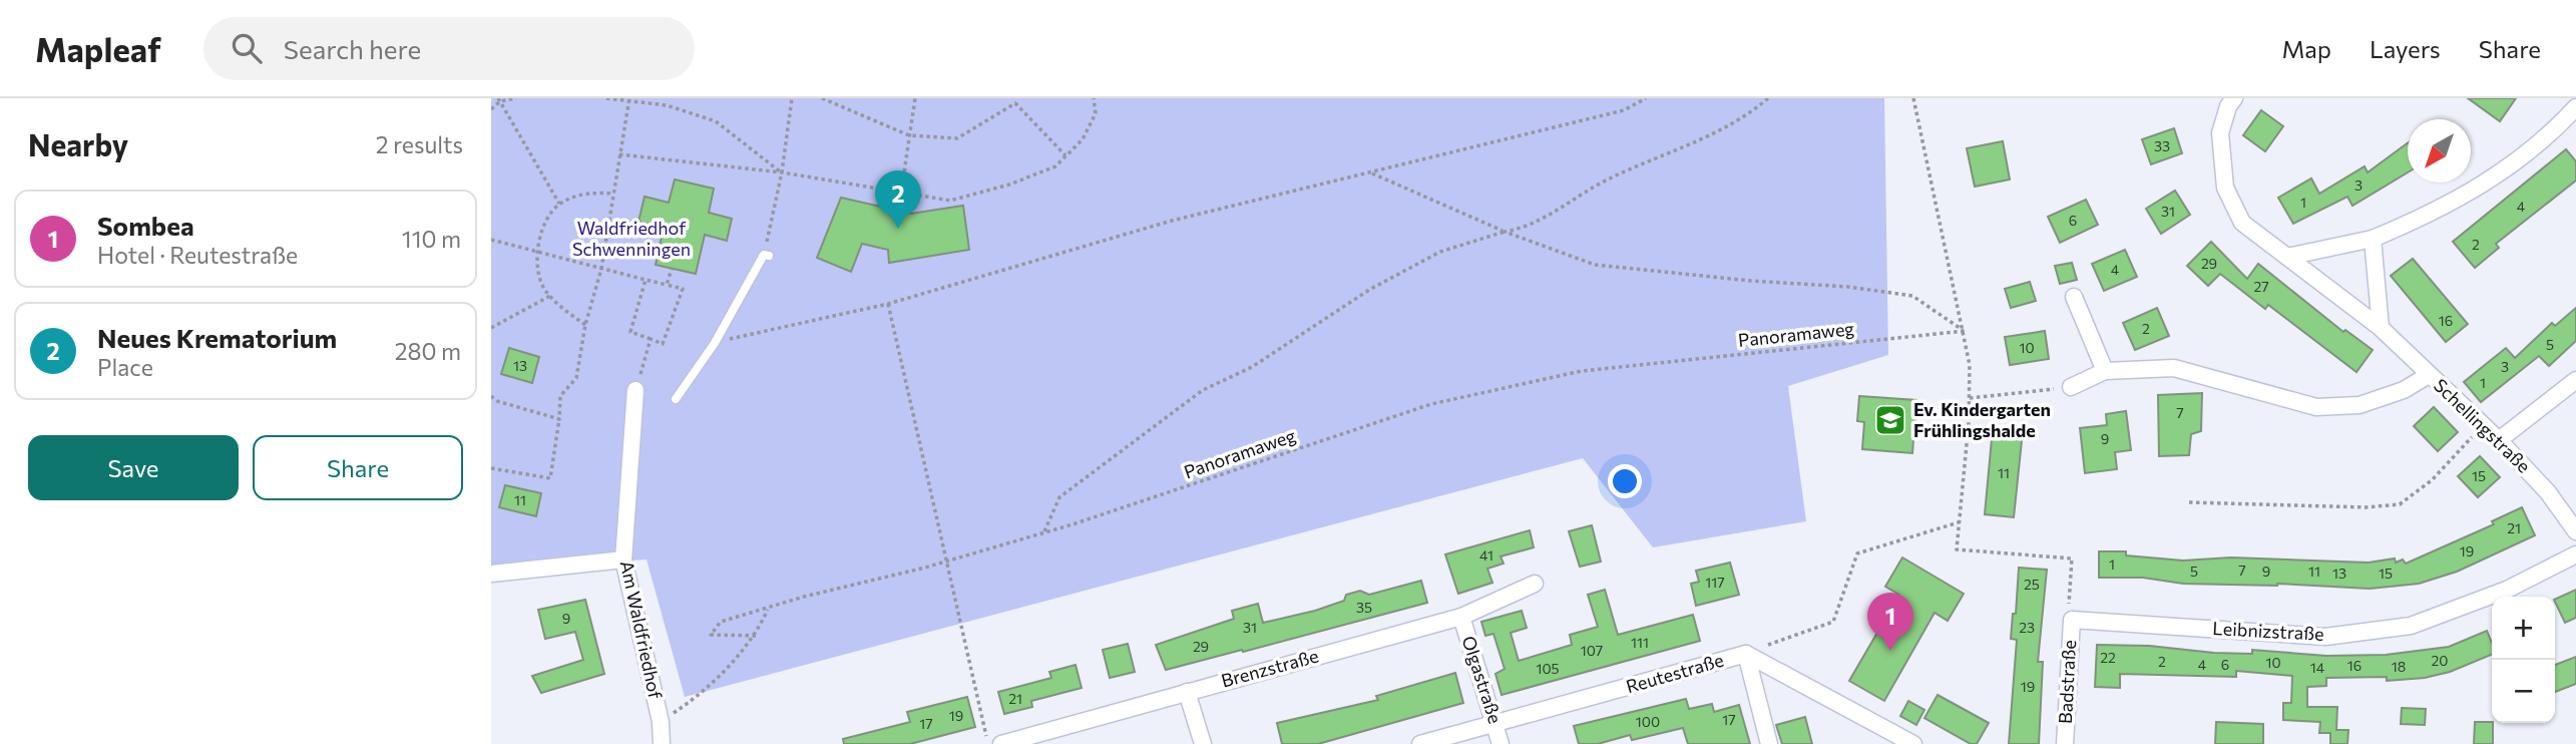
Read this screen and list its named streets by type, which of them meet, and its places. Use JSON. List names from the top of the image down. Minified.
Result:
{"streets":{"street":["Schellingstraße","Am Waldfriedhof","Leibnizstraße","Brenzstraße","Reutestraße","Olgastraße","Badstraße"],"path":["Panoramaweg"]},"crossings":[["Leibnizstraße","Badstraße"],["Brenzstraße","Olgastraße"],["Reutestraße","Olgastraße"]],"parks":["Waldfriedhof Schwenningen"],"places":{"school or university":["Ev. Kindergarten Frühlingshalde"]},"house_numbers":["33","3","1","4","31","6","2","29","4","27","16","2","5","10","13","3","1","7","9","11","15","11","21","19","41","1","7","5","9","11","13","15","117","25","35","9","31","23","111","29","107","22","20","2","10","4","6","16","18","14","105","19","21","19","17","100","17"],"north":"bottom left","page":{"header":"Mapleaf","search":"Search here","nav":["Map","Layers","Share"],"heading":["Nearby","2 results"],"pins":["2","1"],"list":[{"mark":"1","name":"Sombea","note":"Hotel · Reutestraße","value":"110 m"},{"mark":"2","name":"Neues Krematorium","note":"Place","value":"280 m"}],"buttons":["Save","Share"],"map_buttons":["+","−"]}}
